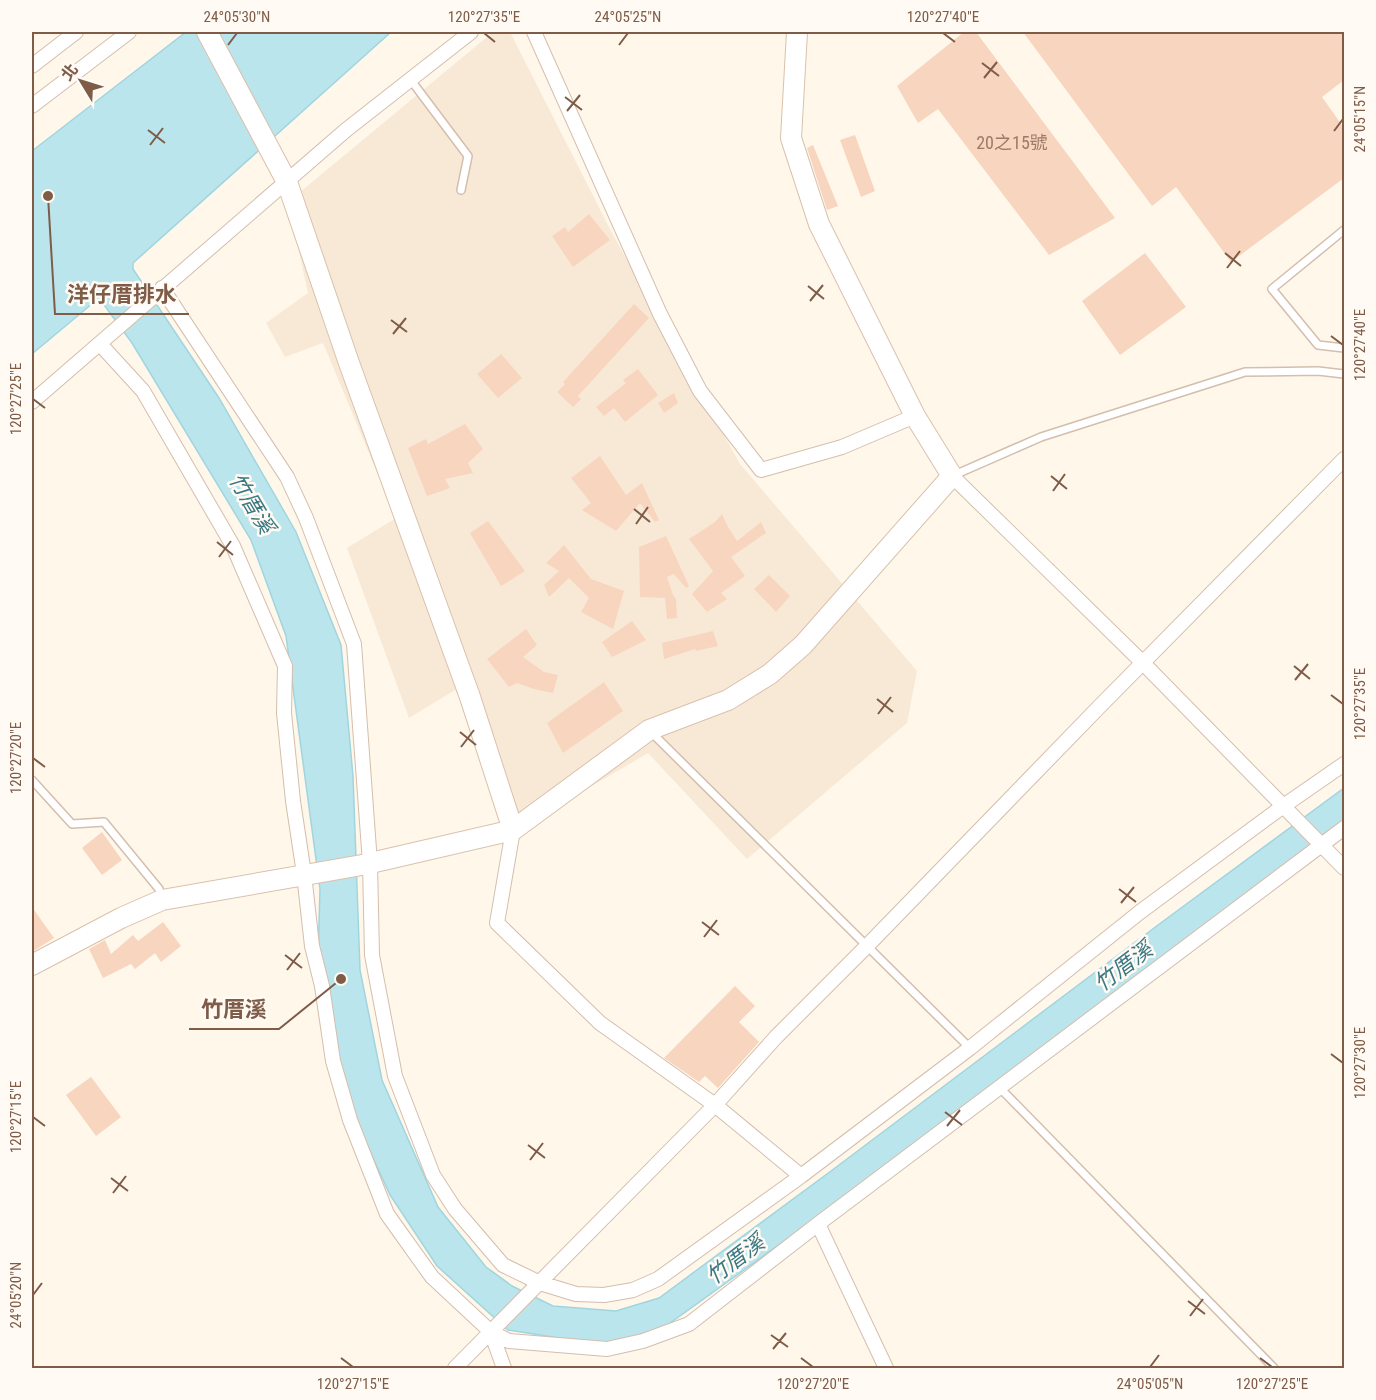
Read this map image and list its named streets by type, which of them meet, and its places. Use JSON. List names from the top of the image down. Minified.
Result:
{"water":["竹厝溪"],"places":["洋仔厝排水","竹厝溪"],"house_numbers":["20之15號"],"north":"top left","coordinates":["24°05'30\"N","120°27'35\"E","24°05'25\"N","120°27'40\"E","24°05'15\"N","120°27'25\"E","120°27'20\"E","120°27'30\"E","120°27'15\"E","24°05'20\"N","24°05'05\"N"]}
